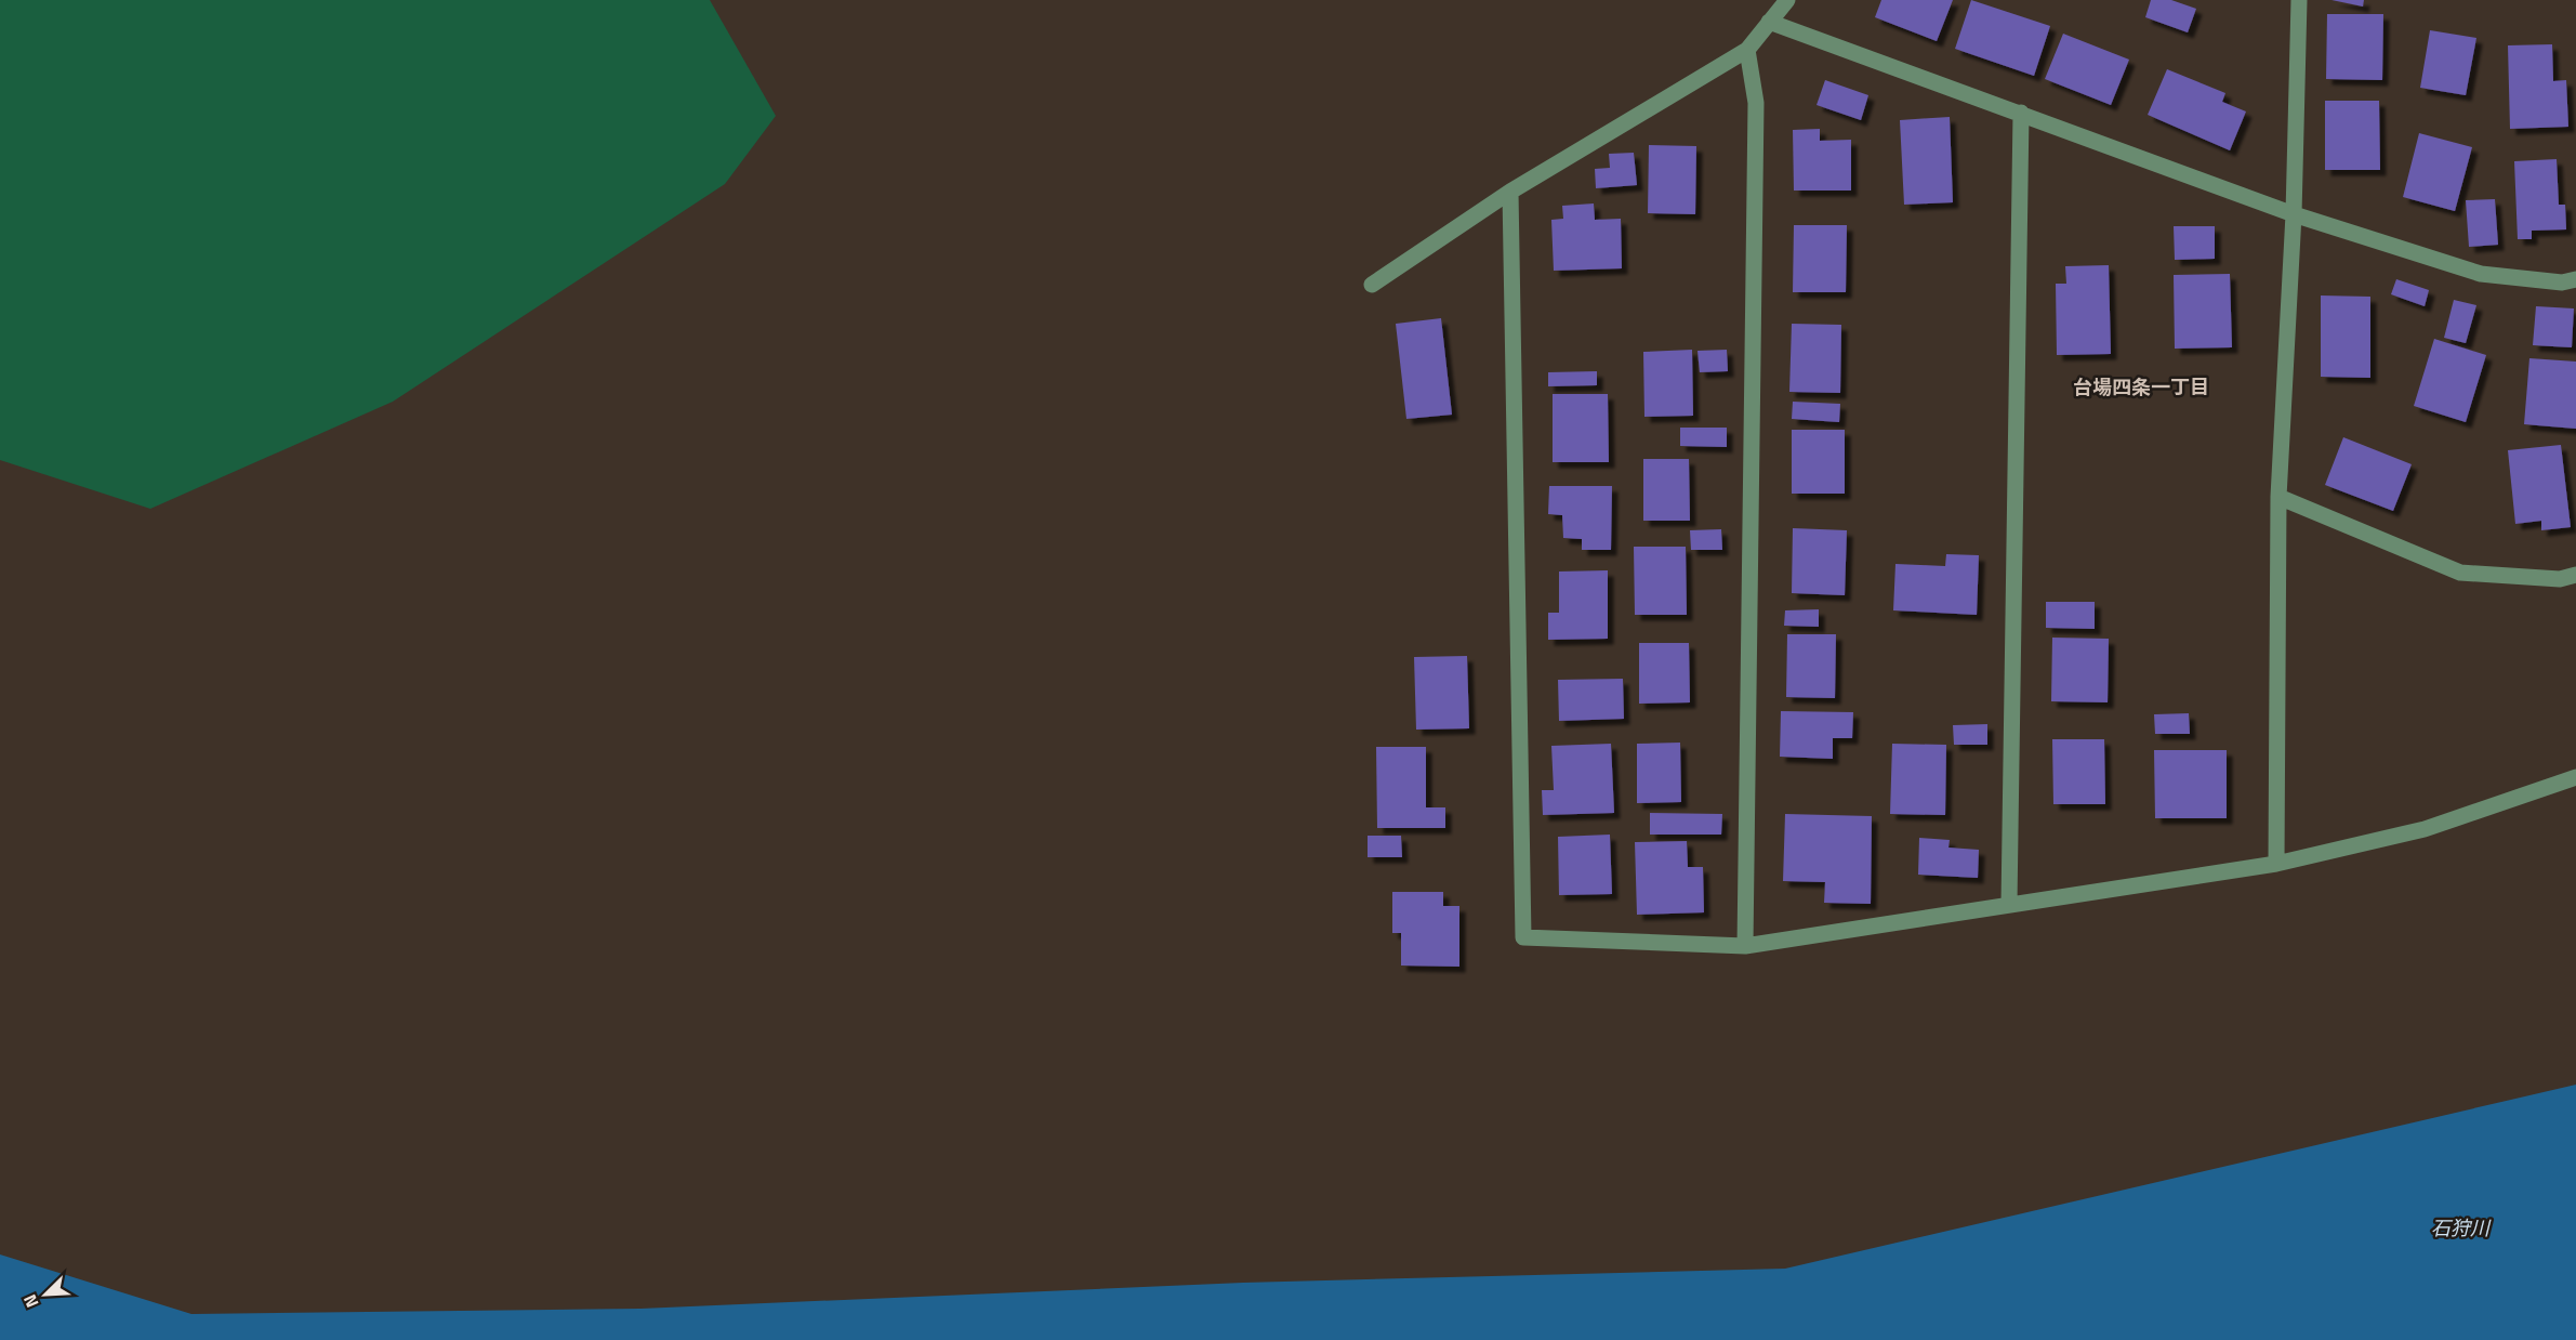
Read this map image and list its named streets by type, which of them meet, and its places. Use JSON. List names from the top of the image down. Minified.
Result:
{"districts":["台場四条一丁目"],"water":["石狩川"],"north":"bottom left"}
